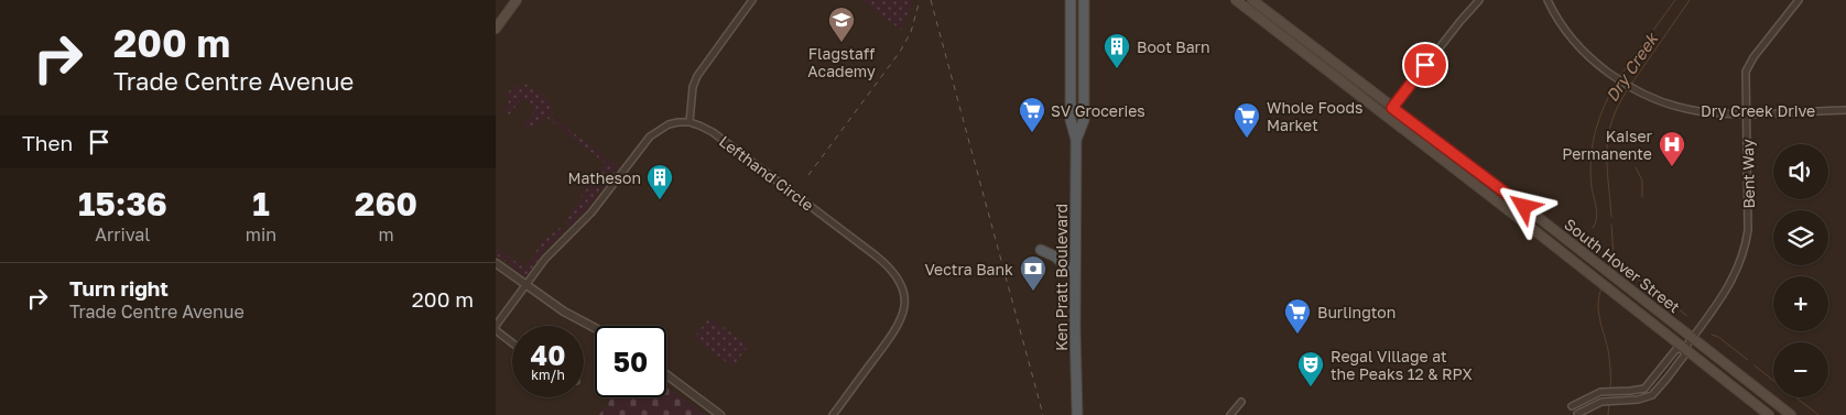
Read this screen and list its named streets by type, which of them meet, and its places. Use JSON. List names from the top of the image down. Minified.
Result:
{"streets":{"highway":["Ken Pratt Boulevard"],"main road":["South Hover Street"],"street":["Dry Creek Drive","Lefthand Circle","Bent Way"]},"crossings":[["Dry Creek Drive","Bent Way"],["Bent Way","South Hover Street"]],"water":["Dry Creek"],"places":{"school or university":["Flagstaff Academy"],"building":["Boot Barn","Matheson"],"supermarket":["SV Groceries","Whole Foods Market","Burlington"],"hospital":["Kaiser Permanente"],"bank":["Vectra Bank"],"theatre":["Regal Village at the Peaks 12 & RPX"]},"page":{"turn":["200 m","Trade Centre Avenue"],"then":"Then","map_buttons":["+","−"],"eta":["15:36","Arrival","1","min","260","m"],"list":[{"name":"Turn right","note":"Trade Centre Avenue","value":"200 m"}],"speed":"40 km/h","limit":"50"}}
